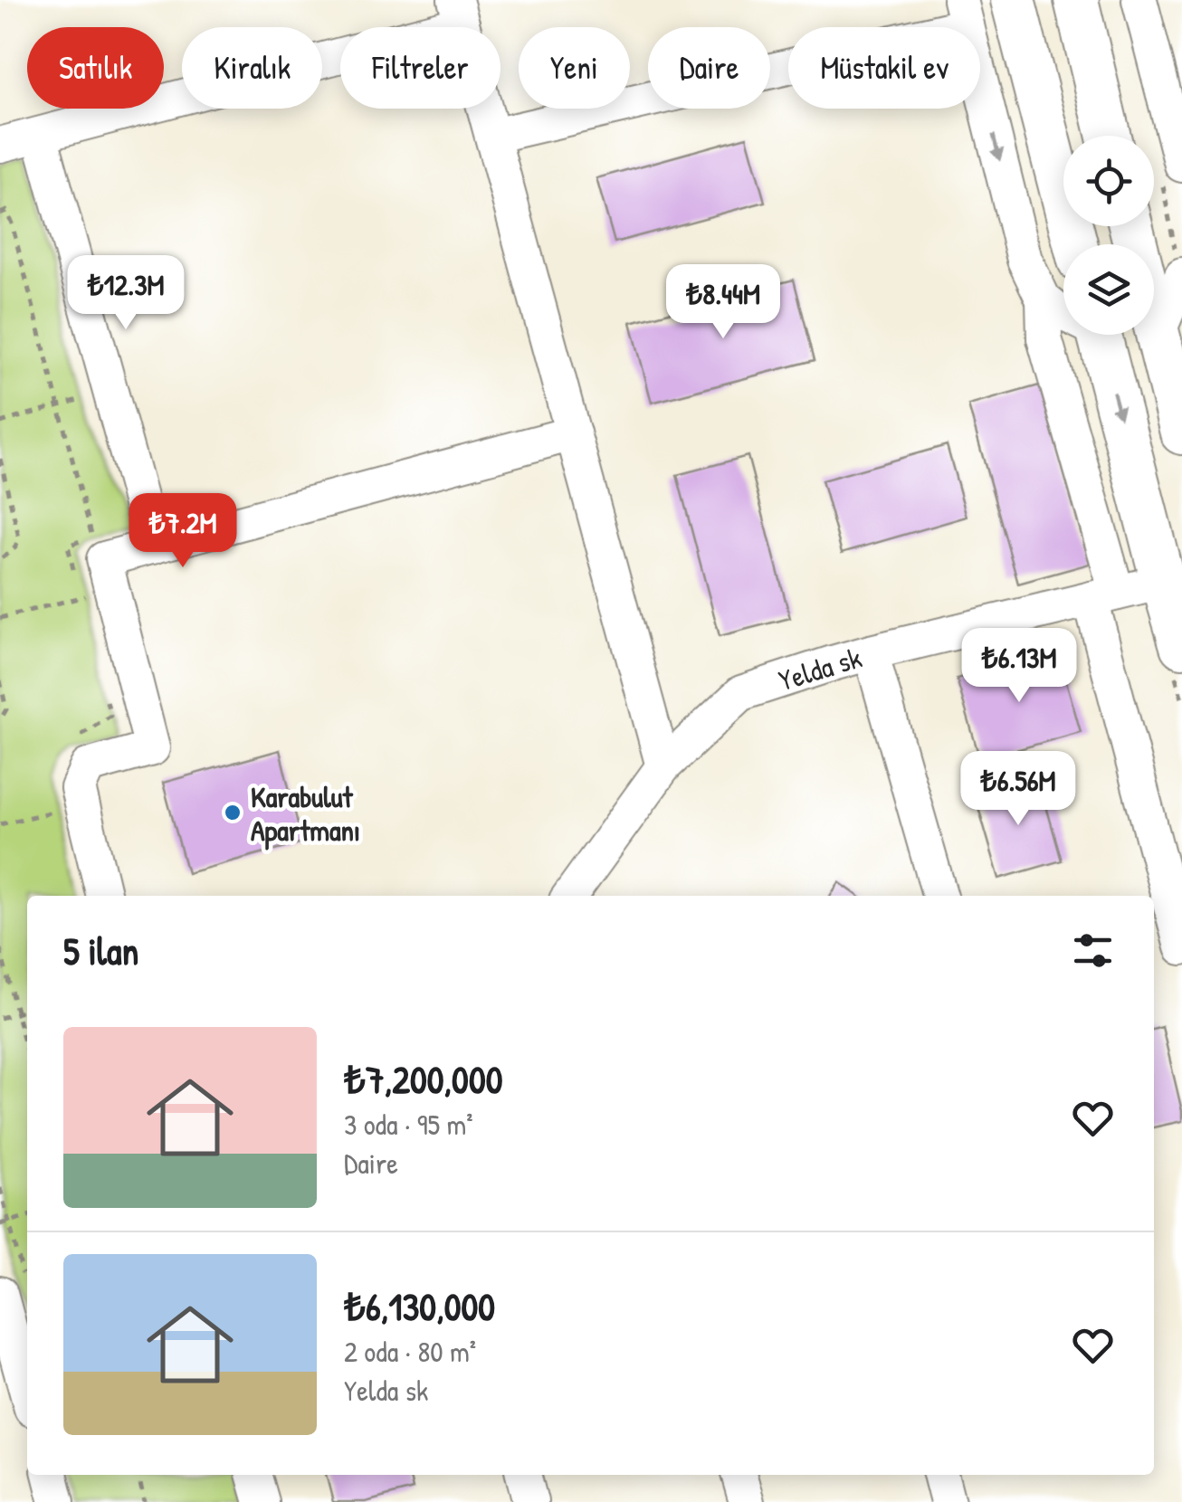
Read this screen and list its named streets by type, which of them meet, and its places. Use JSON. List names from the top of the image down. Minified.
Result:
{"streets":{"street":["Yelda sk"]},"places":["Karabulut Apartmanı"],"page":{"chip":["Satılık","Kiralık","Filtreler","Yeni","Daire","Müstakil ev"],"price":["₺12.3M","₺8.44M","₺7.2M","₺6.13M","₺6.56M"],"heading":"5 ilan","list":[{"name":"₺7,200,000","note":"3 oda · 95 m² · Daire"},{"name":"₺6,130,000","note":"2 oda · 80 m² · Yelda sk"}]}}
